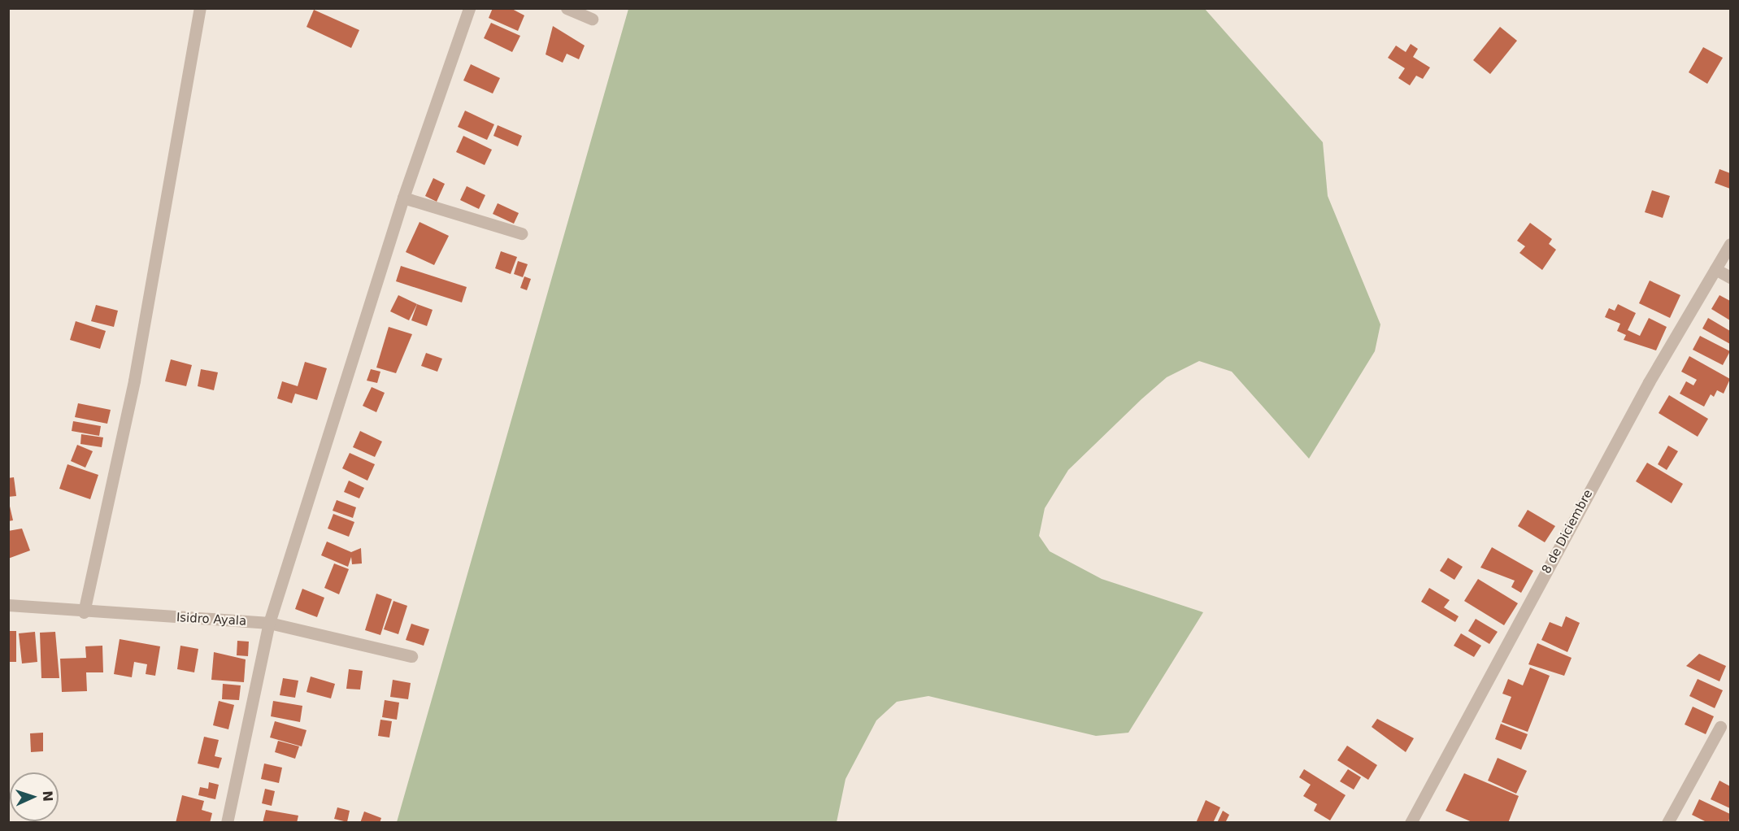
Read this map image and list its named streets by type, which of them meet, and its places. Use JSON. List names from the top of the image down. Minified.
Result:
{"streets":{"street":["8 de Diciembre","Isidro Ayala"]},"north":"right"}
